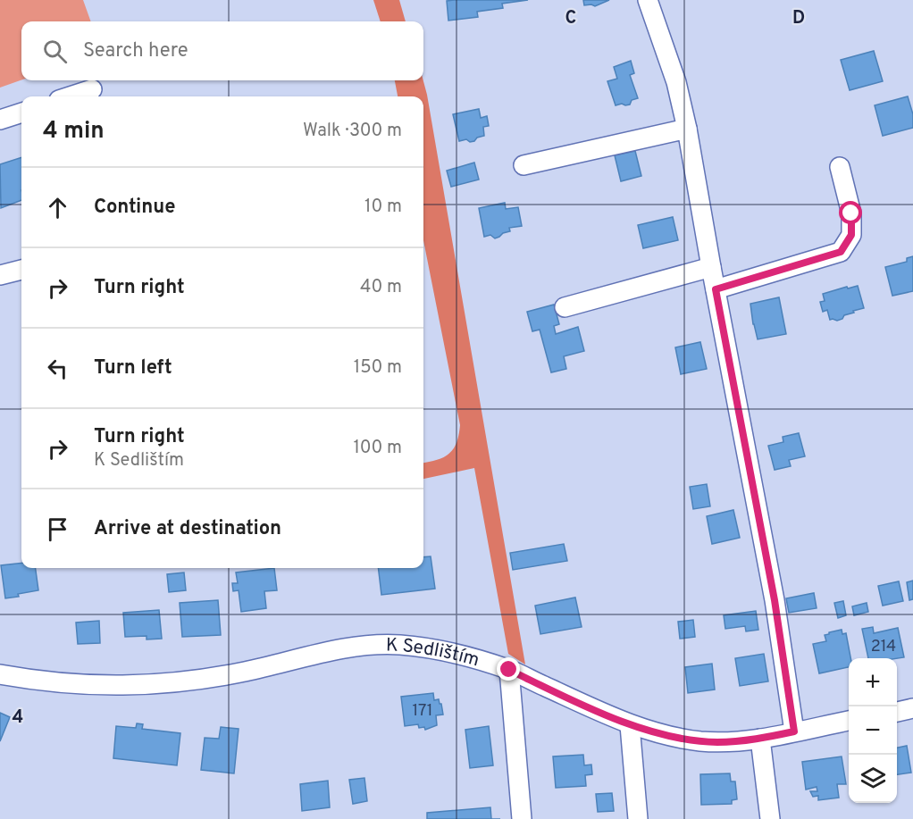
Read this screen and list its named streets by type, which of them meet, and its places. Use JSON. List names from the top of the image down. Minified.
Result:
{"streets":{"street":["K Sedlištím"]},"house_numbers":["214","171"],"page":{"search":"Search here","heading":["4 min","Walk · 300 m"],"list":[["Continue","10 m"],["Turn right","40 m"],["Turn left","150 m"],["Turn right","K Sedlištím","100 m"],"Arrive at destination"],"map_buttons":["+","−"]},"grid":{"columns":["C","D"],"rows":["4"]}}
